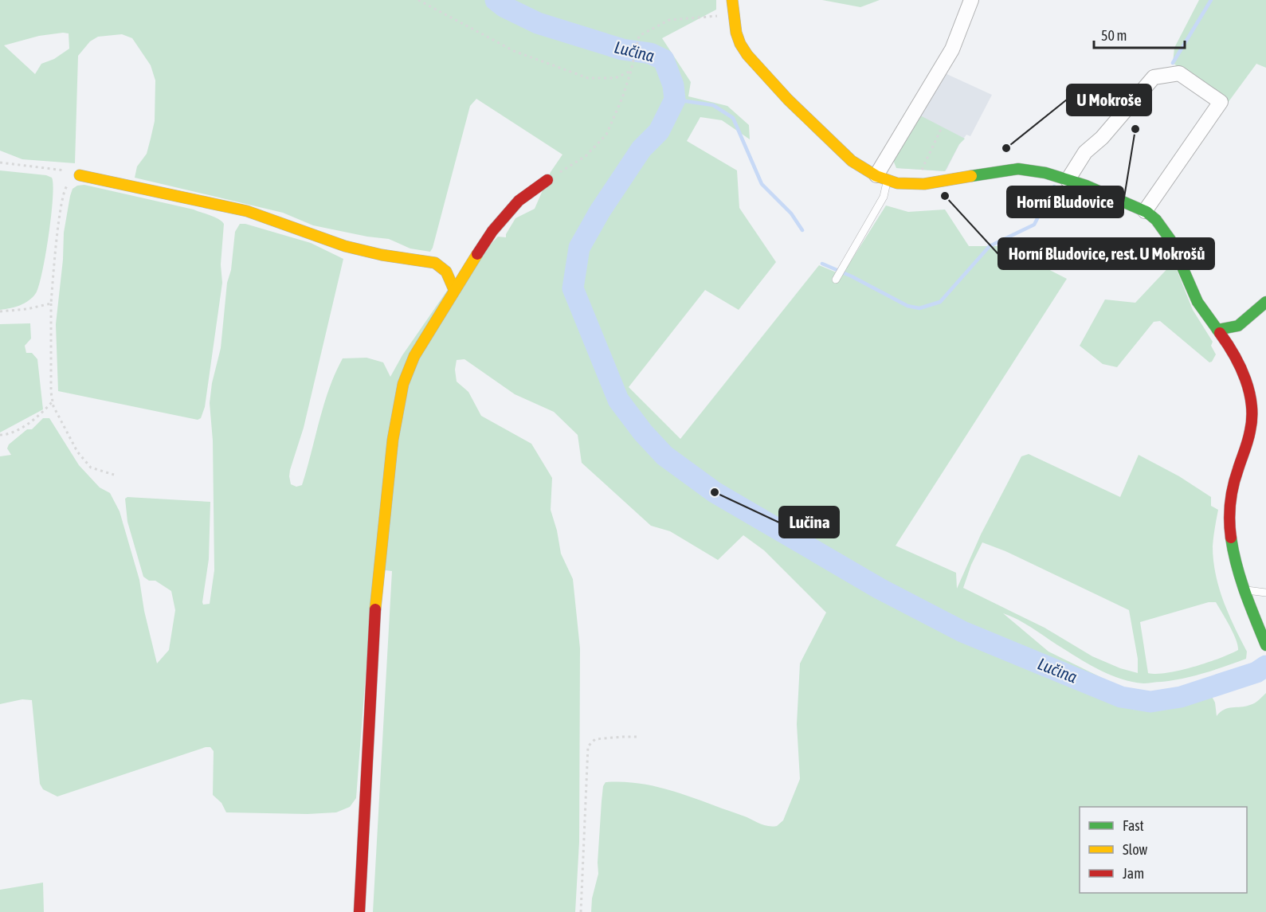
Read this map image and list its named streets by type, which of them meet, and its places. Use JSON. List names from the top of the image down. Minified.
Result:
{"water":["Lučina"],"places":["Horní Bludovice","U Mokroše","Horní Bludovice, rest. U Mokrošů","Lučina"],"legend":["Fast","Slow","Jam"],"scale_bar":"50 m"}
